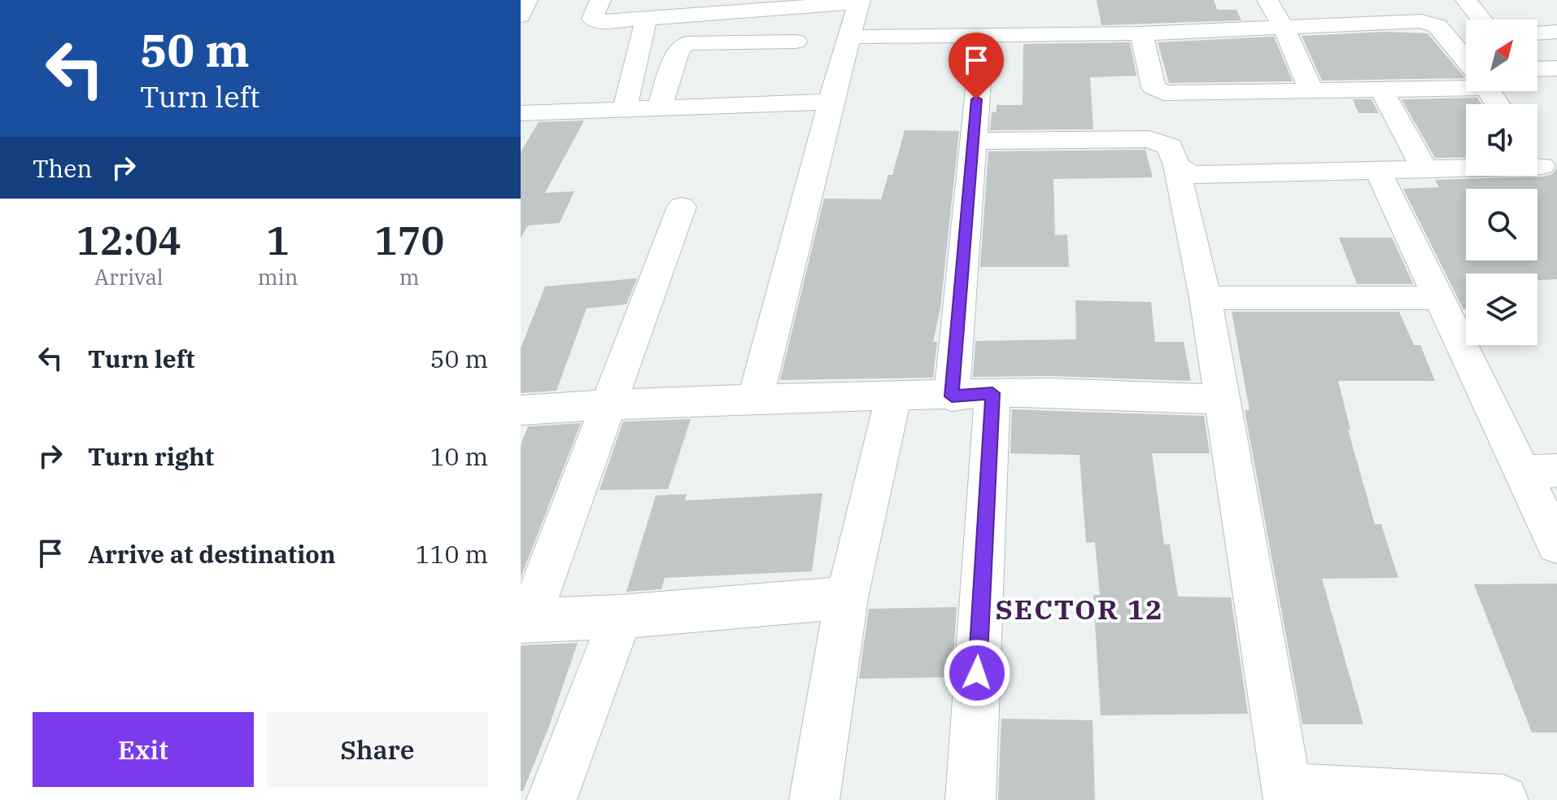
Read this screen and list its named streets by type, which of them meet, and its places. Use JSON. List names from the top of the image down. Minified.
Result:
{"districts":["SECTOR 12"],"north":"top right","page":{"turn":["50 m","Turn left"],"then":"Then","eta":["12:04","Arrival","1","min","170","m"],"list":[{"name":"Turn left","value":"50 m"},{"name":"Turn right","value":"10 m"},{"name":"Arrive at destination","value":"110 m"}],"buttons":["Exit","Share"]}}
